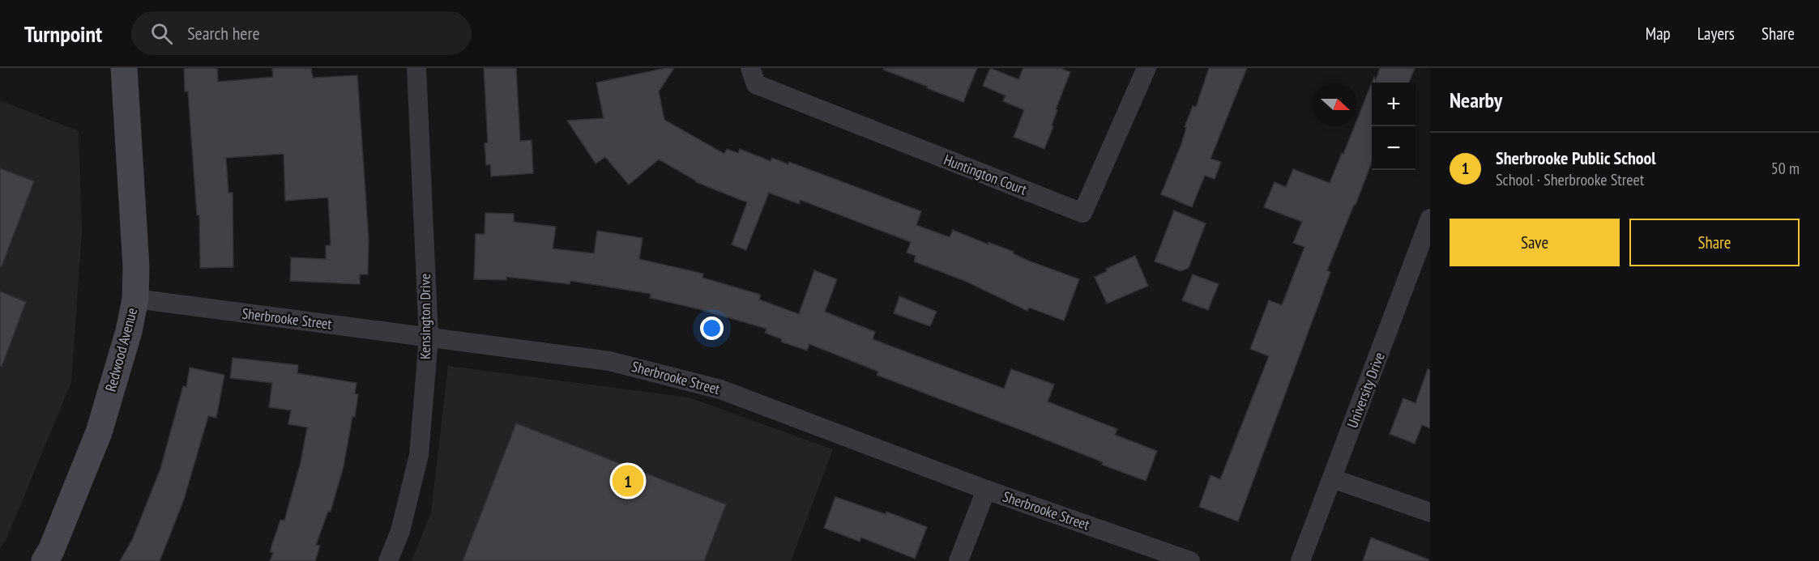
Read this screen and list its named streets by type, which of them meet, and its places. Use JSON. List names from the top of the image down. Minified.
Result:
{"streets":{"street":["Huntington Court","Kensington Drive","Sherbrooke Street","Redwood Avenue","University Drive"]},"crossings":[["Kensington Drive","Sherbrooke Street"],["Sherbrooke Street","Redwood Avenue"]],"north":"right","page":{"header":"Turnpoint","search":"Search here","nav":["Map","Layers","Share"],"heading":"Nearby","map_buttons":["+","−"],"list":[{"mark":"1","name":"Sherbrooke Public School","note":"School · Sherbrooke Street","value":"50 m"}],"buttons":["Save","Share"],"pins":"1"}}
